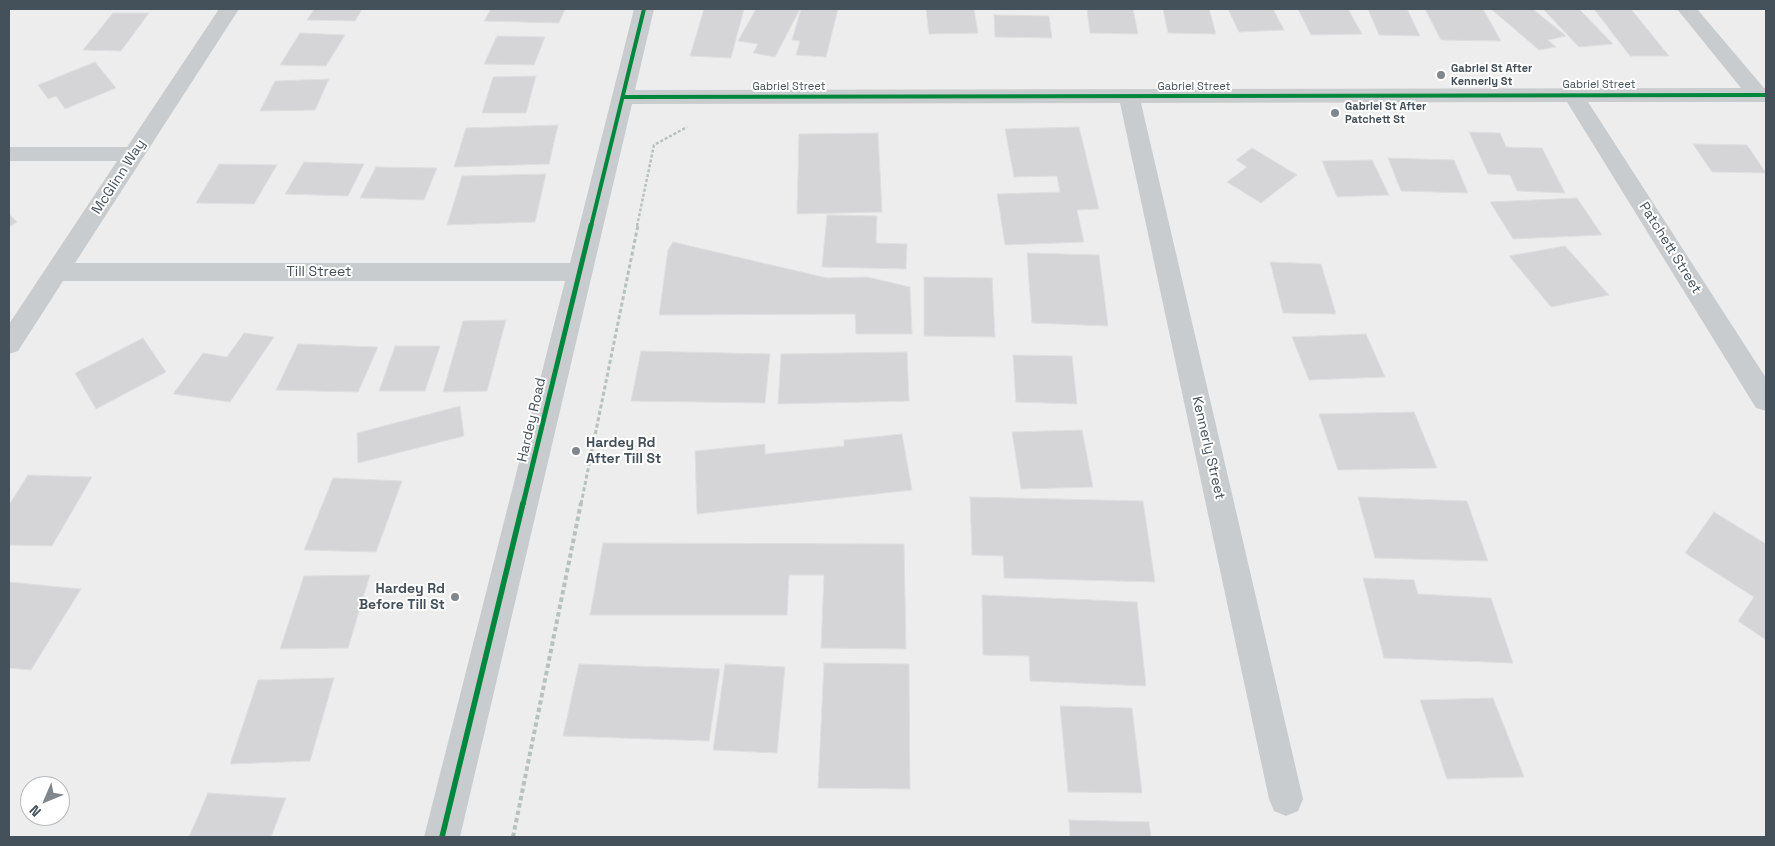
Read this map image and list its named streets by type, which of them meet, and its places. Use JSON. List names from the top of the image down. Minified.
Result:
{"streets":{"street":["Gabriel Street","McGlinn Way","Patchett Street","Till Street","Hardey Road","Kennerly Street"]},"crossings":[["Gabriel Street","Patchett Street"],["Gabriel Street","Hardey Road"],["Gabriel Street","Kennerly Street"],["McGlinn Way","Till Street"],["Till Street","Hardey Road"]],"places":["Gabriel St After Kennerly St","Gabriel St After Patchett St","Hardey Rd After Till St","Hardey Rd Before Till St"],"north":"bottom left"}
